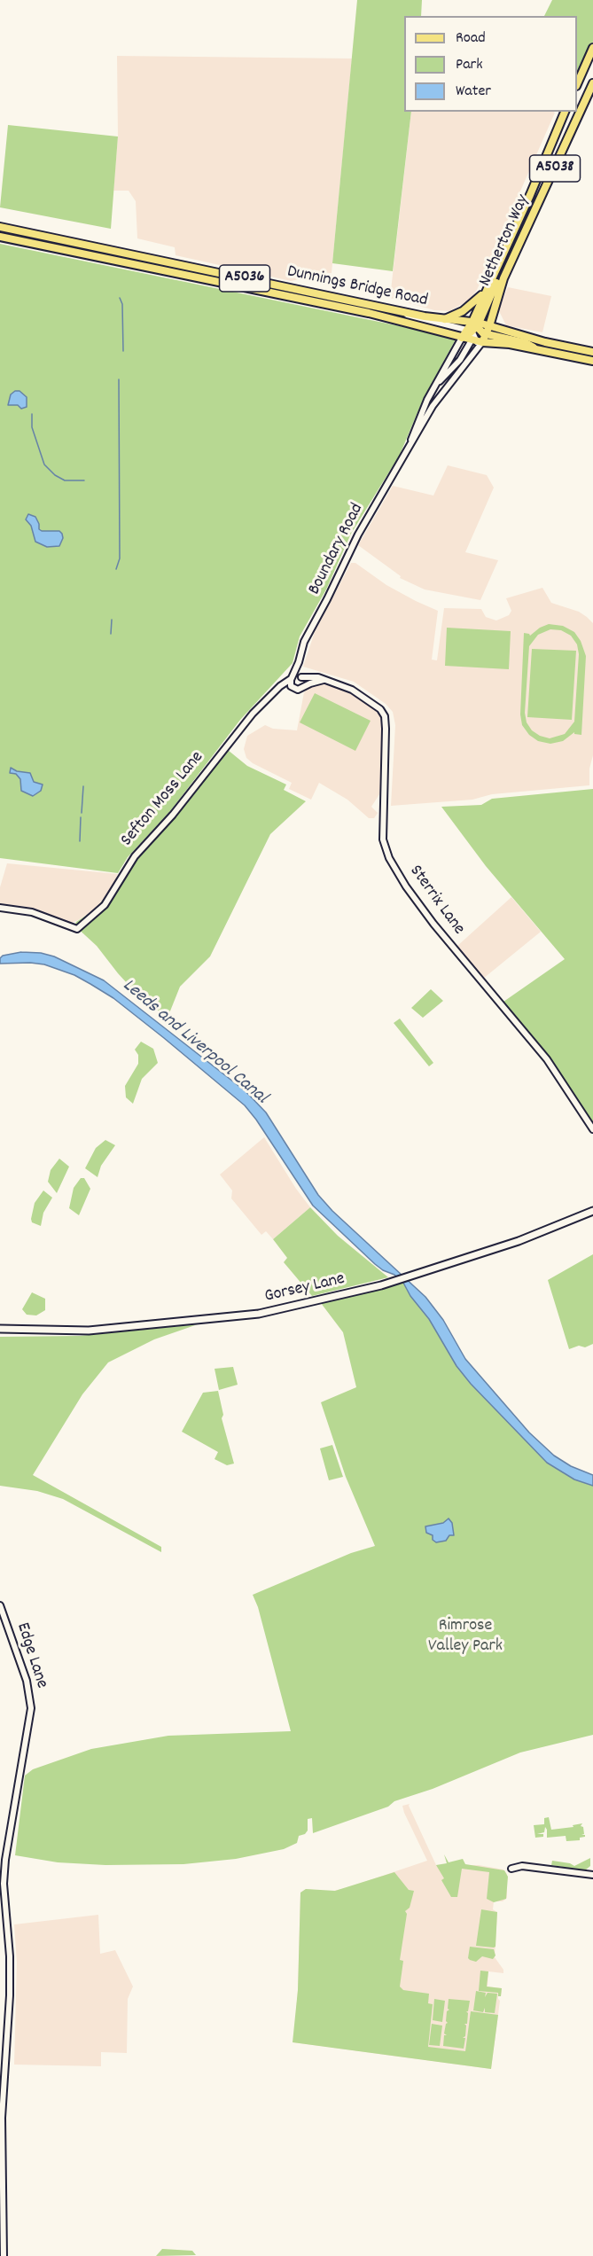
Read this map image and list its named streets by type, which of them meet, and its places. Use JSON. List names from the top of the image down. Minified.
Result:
{"streets":{"main road":["A5038","Netherton Way","A5036","Dunnings Bridge Road","Gorsey Lane"],"street":["Boundary Road","Sefton Moss Lane","Sterrix Lane","Edge Lane"]},"crossings":[["Netherton Way","A5036"],["Netherton Way","Dunnings Bridge Road"],["Netherton Way","Boundary Road"],["A5036","Dunnings Bridge Road"],["A5036","Boundary Road"],["Dunnings Bridge Road","Boundary Road"],["Boundary Road","Sefton Moss Lane"],["Boundary Road","Sterrix Lane"],["Sefton Moss Lane","Sterrix Lane"]],"water":["Leeds and Liverpool Canal"],"parks":["Rimrose Valley Park"],"legend":["Road","Park","Water"]}
